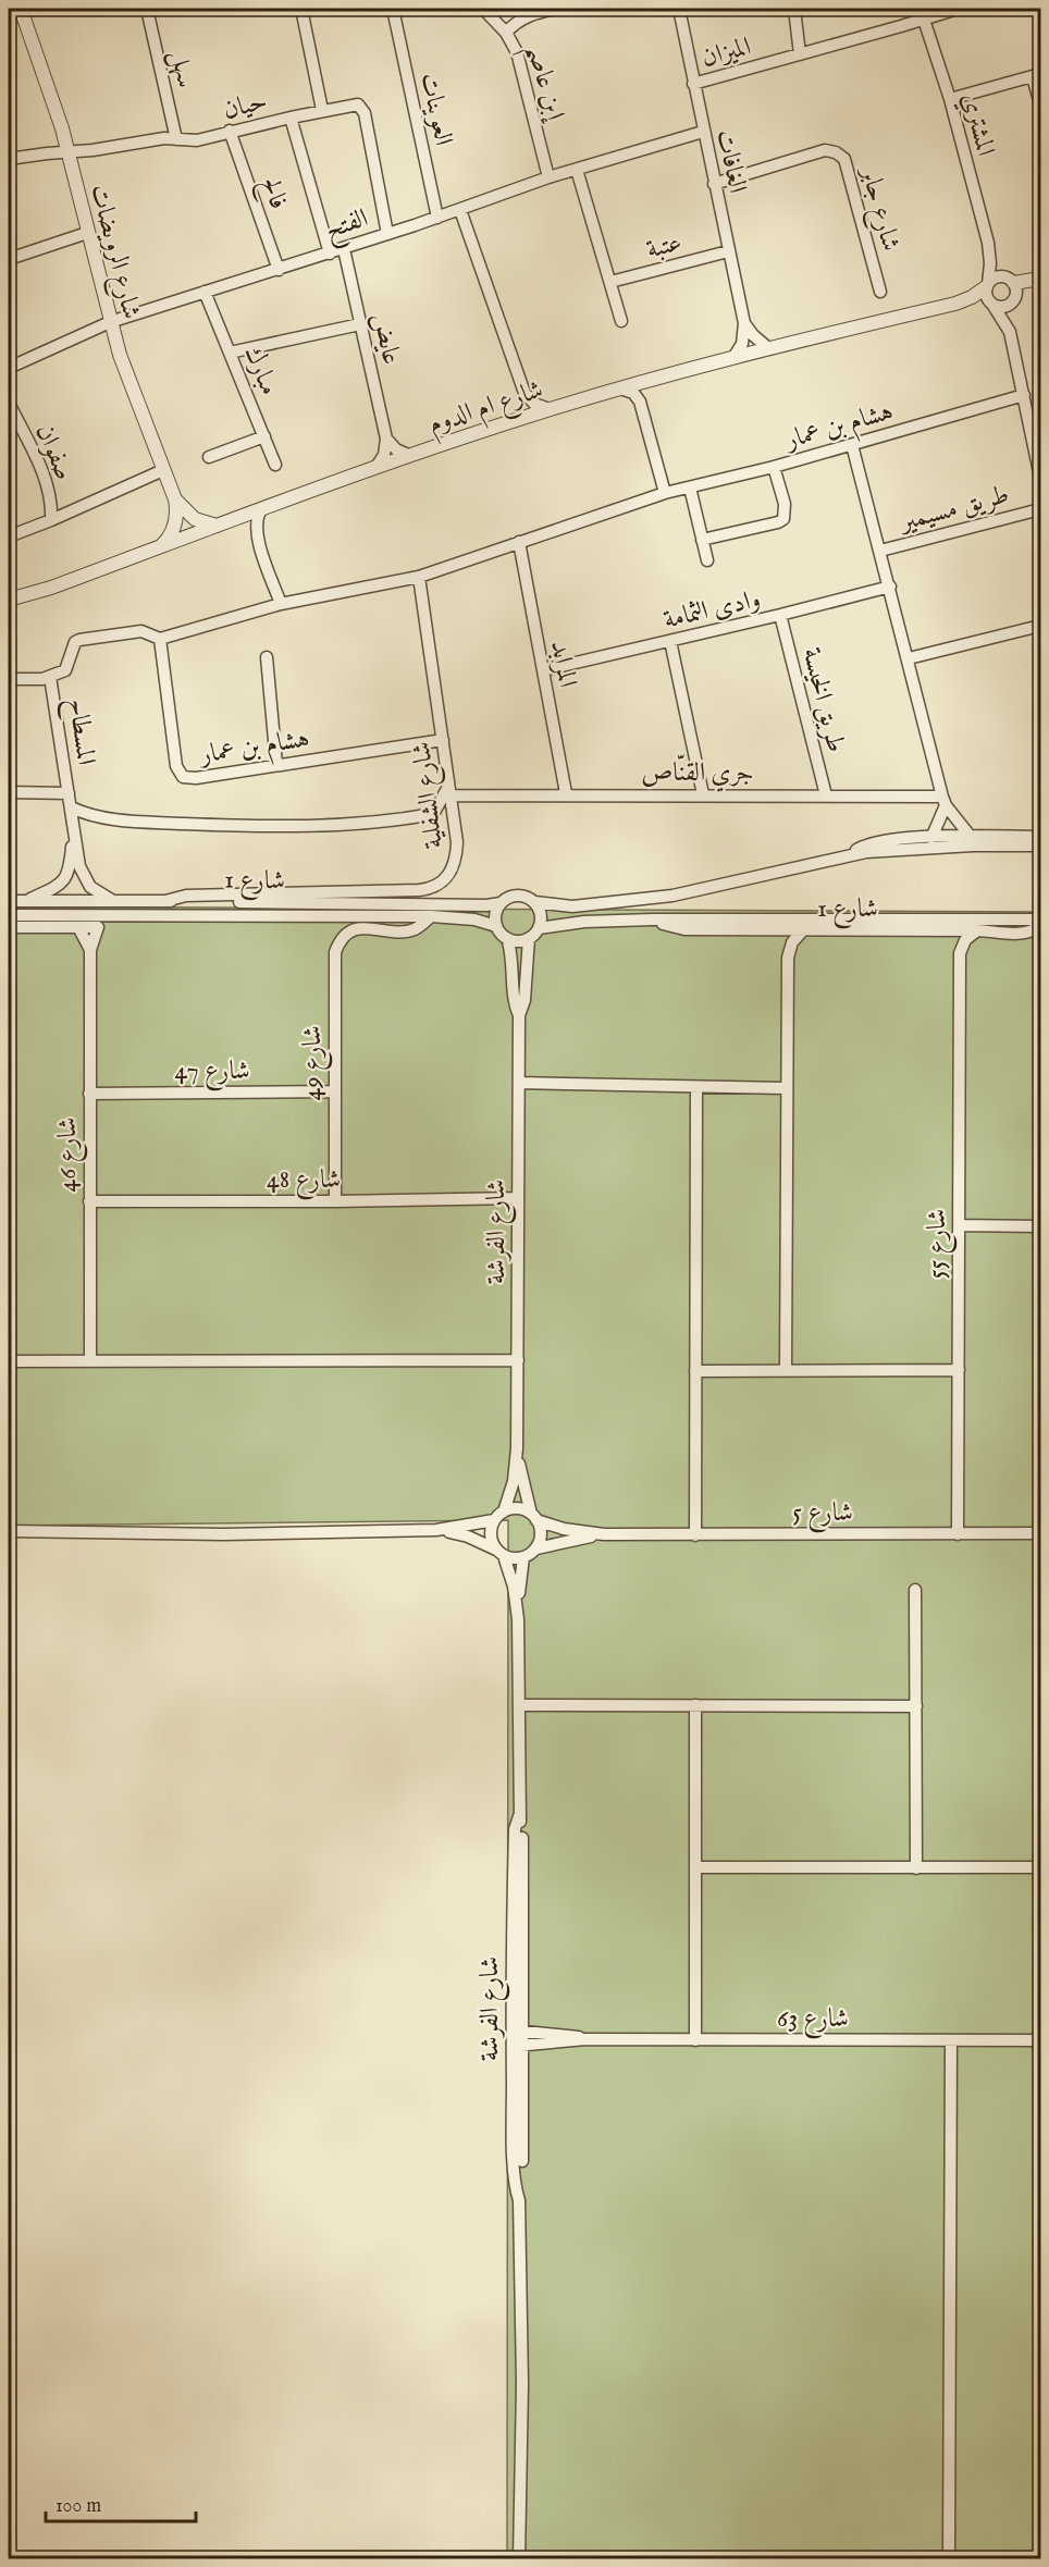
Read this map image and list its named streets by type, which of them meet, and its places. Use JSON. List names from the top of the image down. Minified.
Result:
{"streets":{"street":["الميزان","سهل","إبن عاصم","حيان","العوينات","المشتري","الغافات","فالح","شارع جابر","الفتح","عتبة","شارع الرويضات","عايض","مبارك","شارع ام الدوم","هشام بن عمار","صفوان","طريق مسيمير","وادى الثمامة","المرابد","طريق الخيسة","المسطاح","جري القنّاص","شارع الشفلية","شارع 1","شارع 49","شارع 47","شارع 46","شارع 48","شارع الفرشة","شارع 55","شارع 5","شارع 63"]},"crossings":[["الميزان","المشتري"],["الميزان","الغافات"],["سهل","حيان"],["إبن عاصم","الفتح"],["حيان","فالح"],["حيان","الفتح"],["حيان","شارع الرويضات"],["العوينات","الفتح"],["المشتري","شارع ام الدوم"],["الغافات","شارع جابر"],["الغافات","الفتح"],["الغافات","عتبة"],["الغافات","شارع ام الدوم"],["فالح","الفتح"],["الفتح","شارع الرويضات"],["الفتح","عايض"],["الفتح","مبارك"],["شارع الرويضات","شارع ام الدوم"],["شارع الرويضات","صفوان"],["هشام بن عمار","المرابد"],["هشام بن عمار","المسطاح"],["هشام بن عمار","شارع الشفلية"],["وادى الثمامة","المرابد"],["وادى الثمامة","طريق الخيسة"],["المرابد","جري القنّاص"],["طريق الخيسة","جري القنّاص"],["المسطاح","شارع 1"],["جري القنّاص","شارع الشفلية"],["شارع الشفلية","شارع 1"],["شارع 1","شارع 49"],["شارع 1","شارع الفرشة"],["شارع 49","شارع 47"],["شارع 49","شارع 48"],["شارع 47","شارع 46"],["شارع 46","شارع 48"],["شارع 48","شارع الفرشة"],["شارع الفرشة","شارع 5"],["شارع الفرشة","شارع 63"],["شارع 55","شارع 5"]],"scale_bar":"100 m"}
